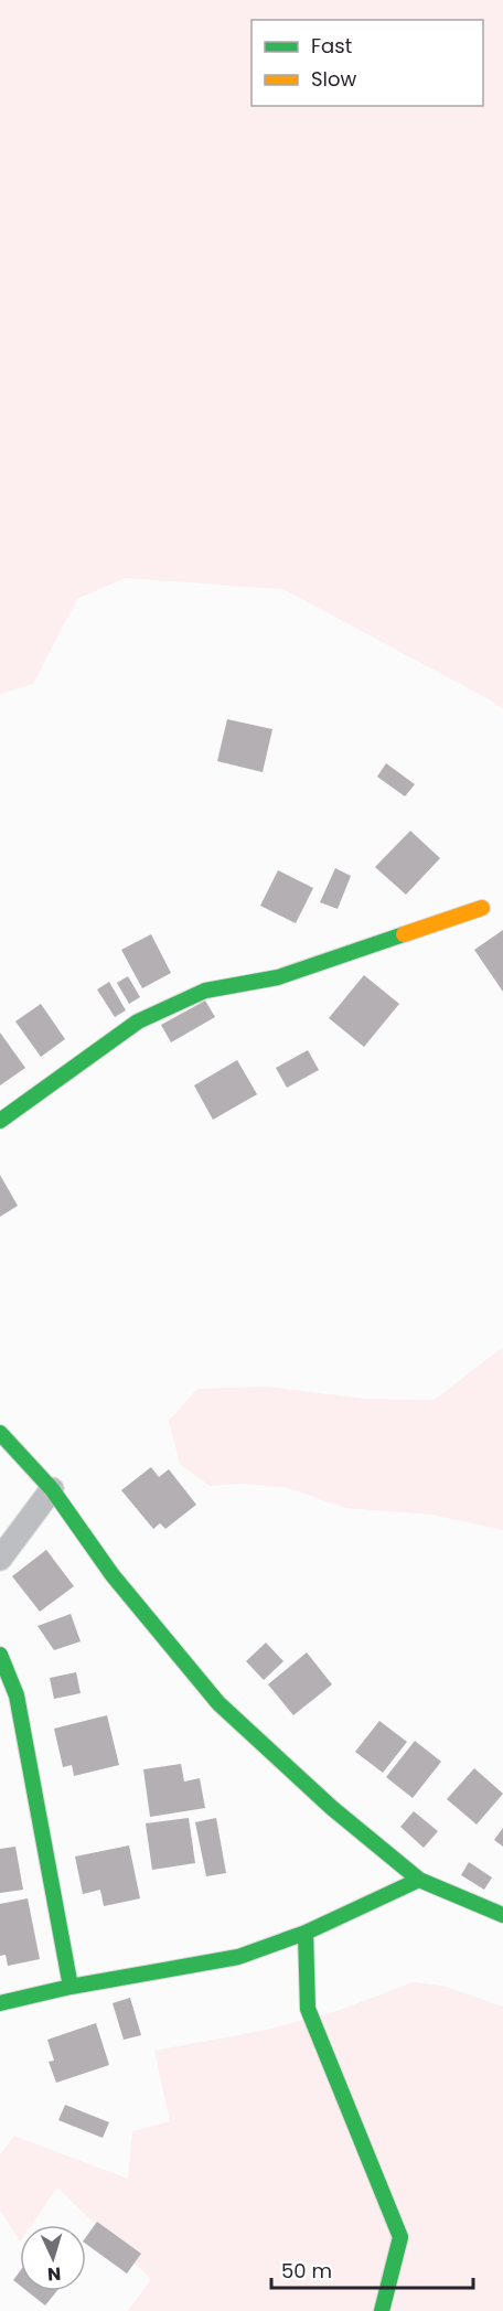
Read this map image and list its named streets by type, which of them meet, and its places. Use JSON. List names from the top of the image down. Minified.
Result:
{"legend":["Fast","Slow"],"scale_bar":"50 m","north":"bottom"}
